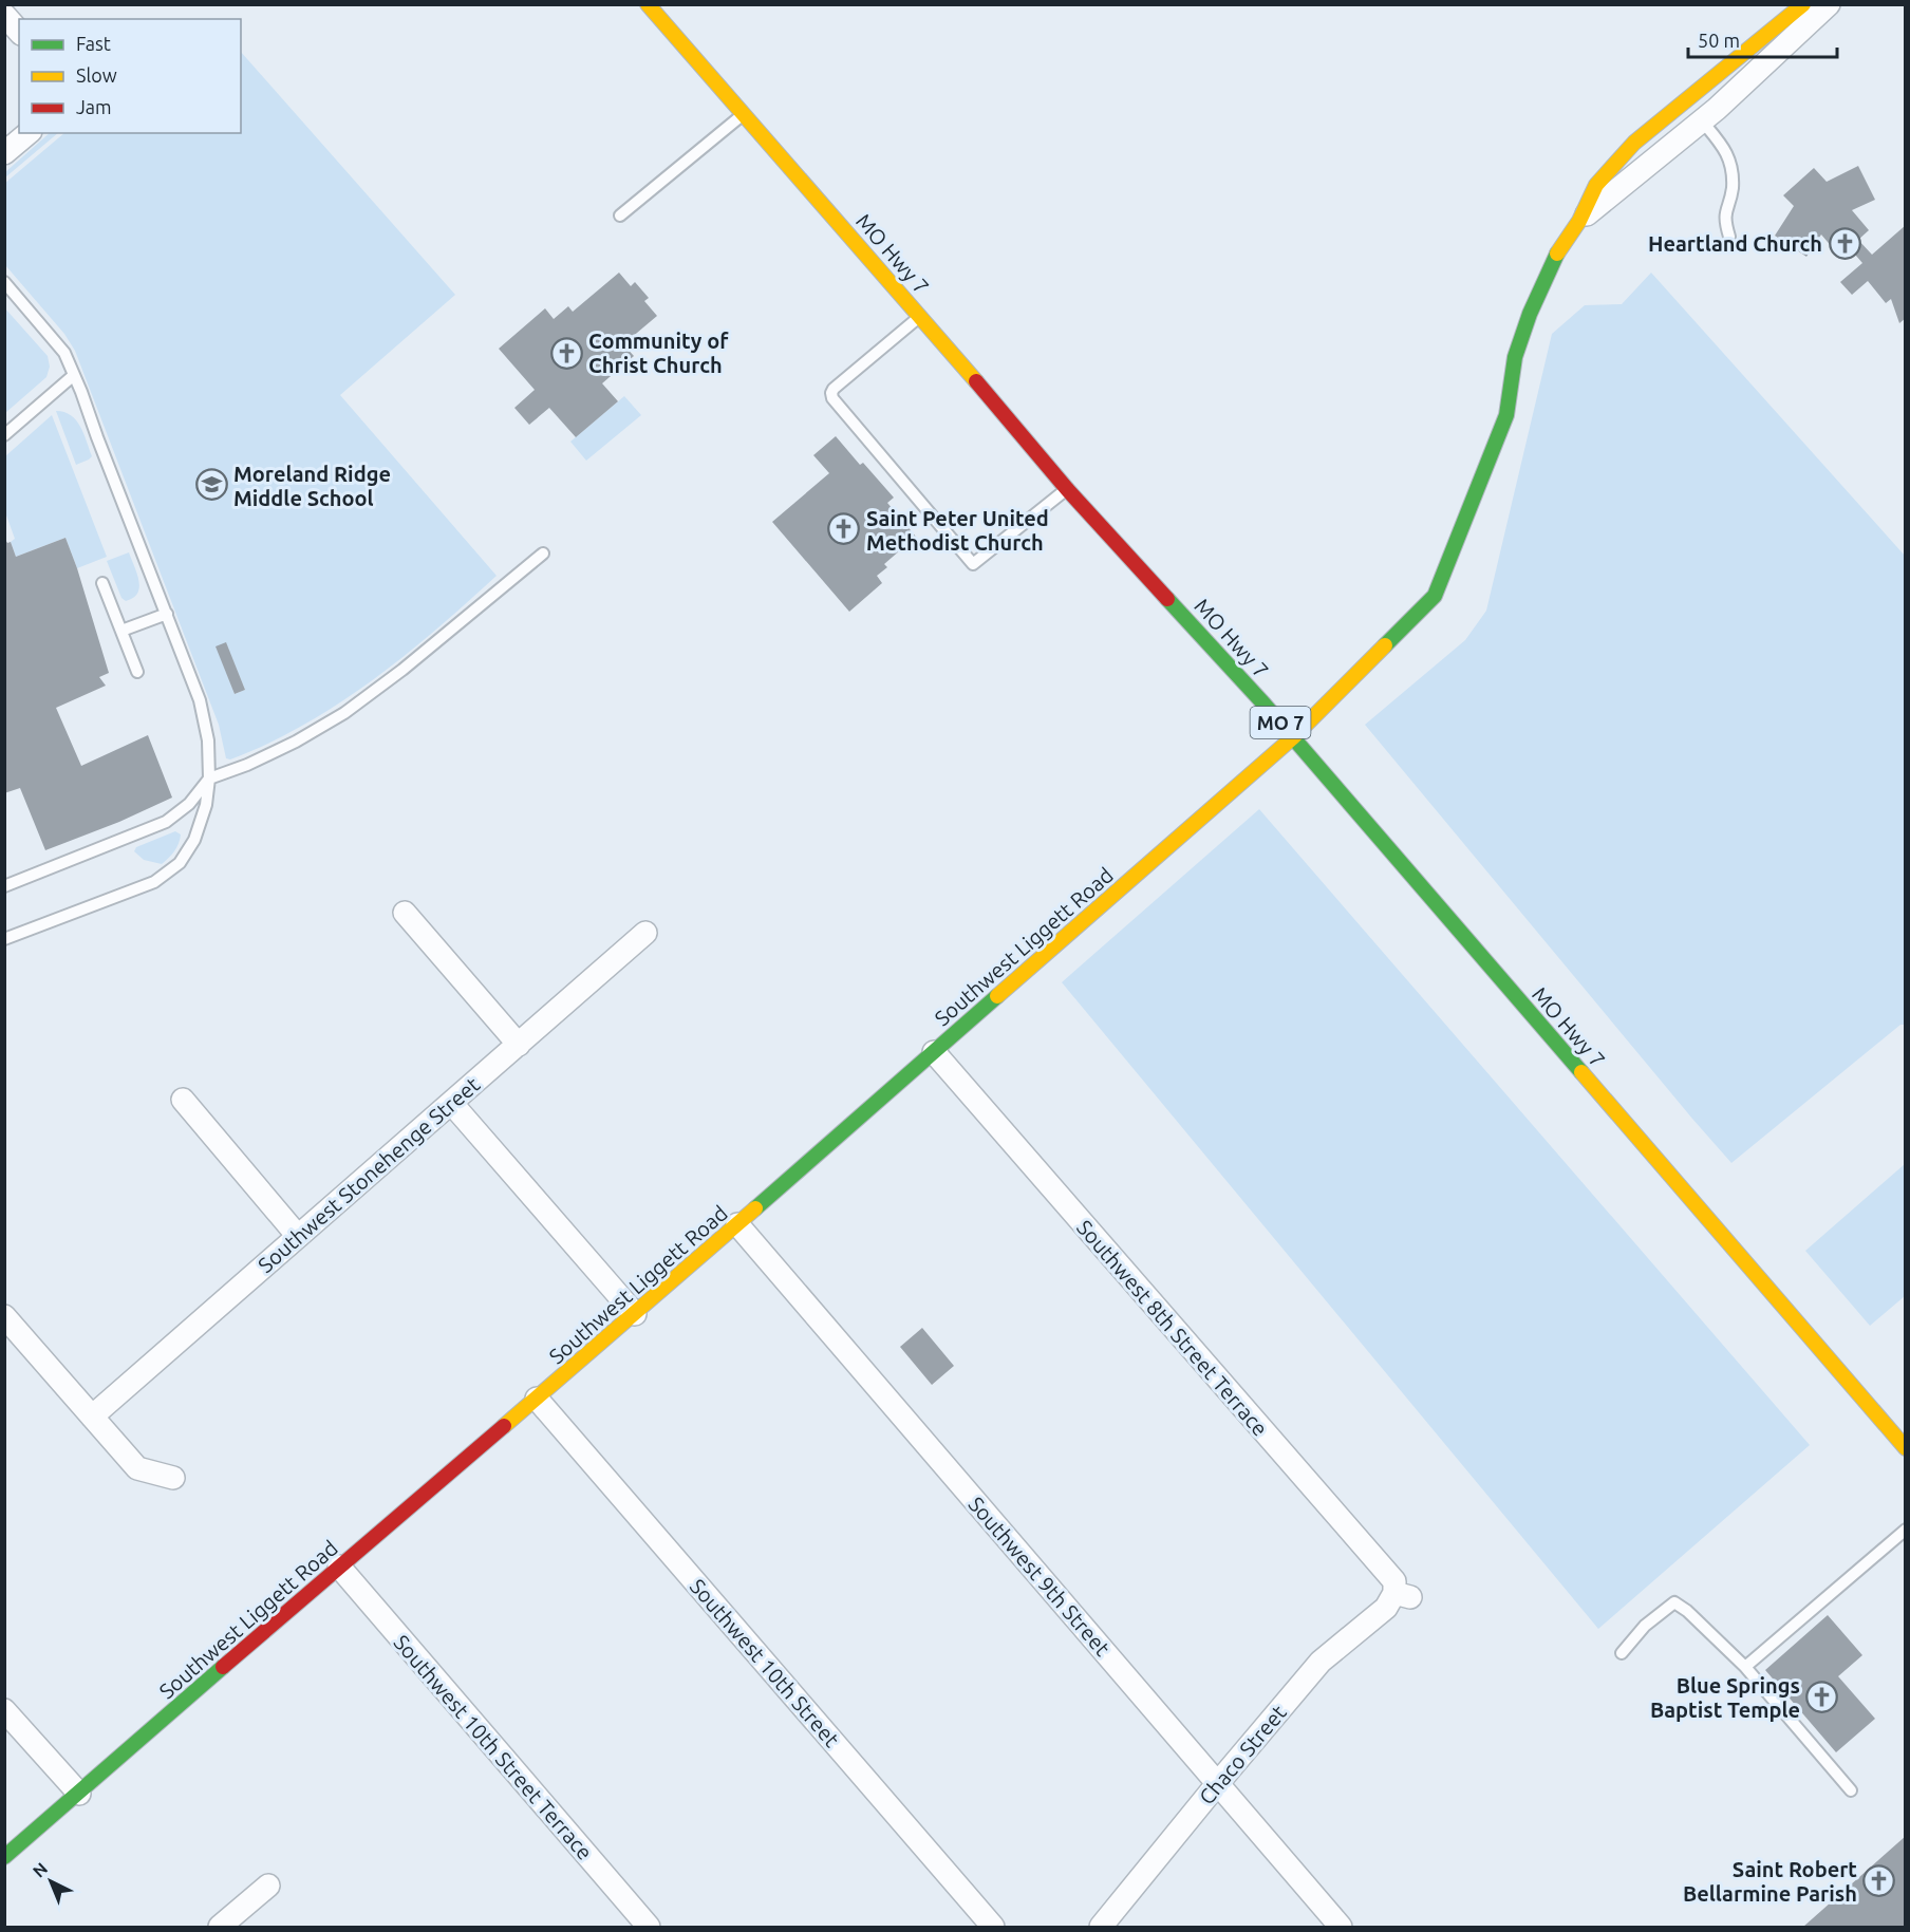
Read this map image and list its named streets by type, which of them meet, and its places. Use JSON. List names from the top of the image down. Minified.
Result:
{"streets":{"street":["MO Hwy 7","MO 7","Southwest Liggett Road","Southwest Stonehenge Street","Southwest 8th Street Terrace","Southwest 9th Street","Southwest 10th Street","Southwest 10th Street Terrace","Chaco Street"]},"crossings":[["MO Hwy 7","Southwest Liggett Road"],["Southwest Liggett Road","Southwest 8th Street Terrace"],["Southwest Liggett Road","Southwest 9th Street"],["Southwest Liggett Road","Southwest 10th Street"],["Southwest Liggett Road","Southwest 10th Street Terrace"],["Southwest 8th Street Terrace","Chaco Street"],["Southwest 9th Street","Chaco Street"]],"places":{"church":["Heartland Church","Community of Christ Church","Saint Peter United Methodist Church","Blue Springs Baptist Temple","Saint Robert Bellarmine Parish"],"school or university":["Moreland Ridge Middle School"]},"legend":["Fast","Slow","Jam"],"scale_bar":"50 m","north":"top left"}
